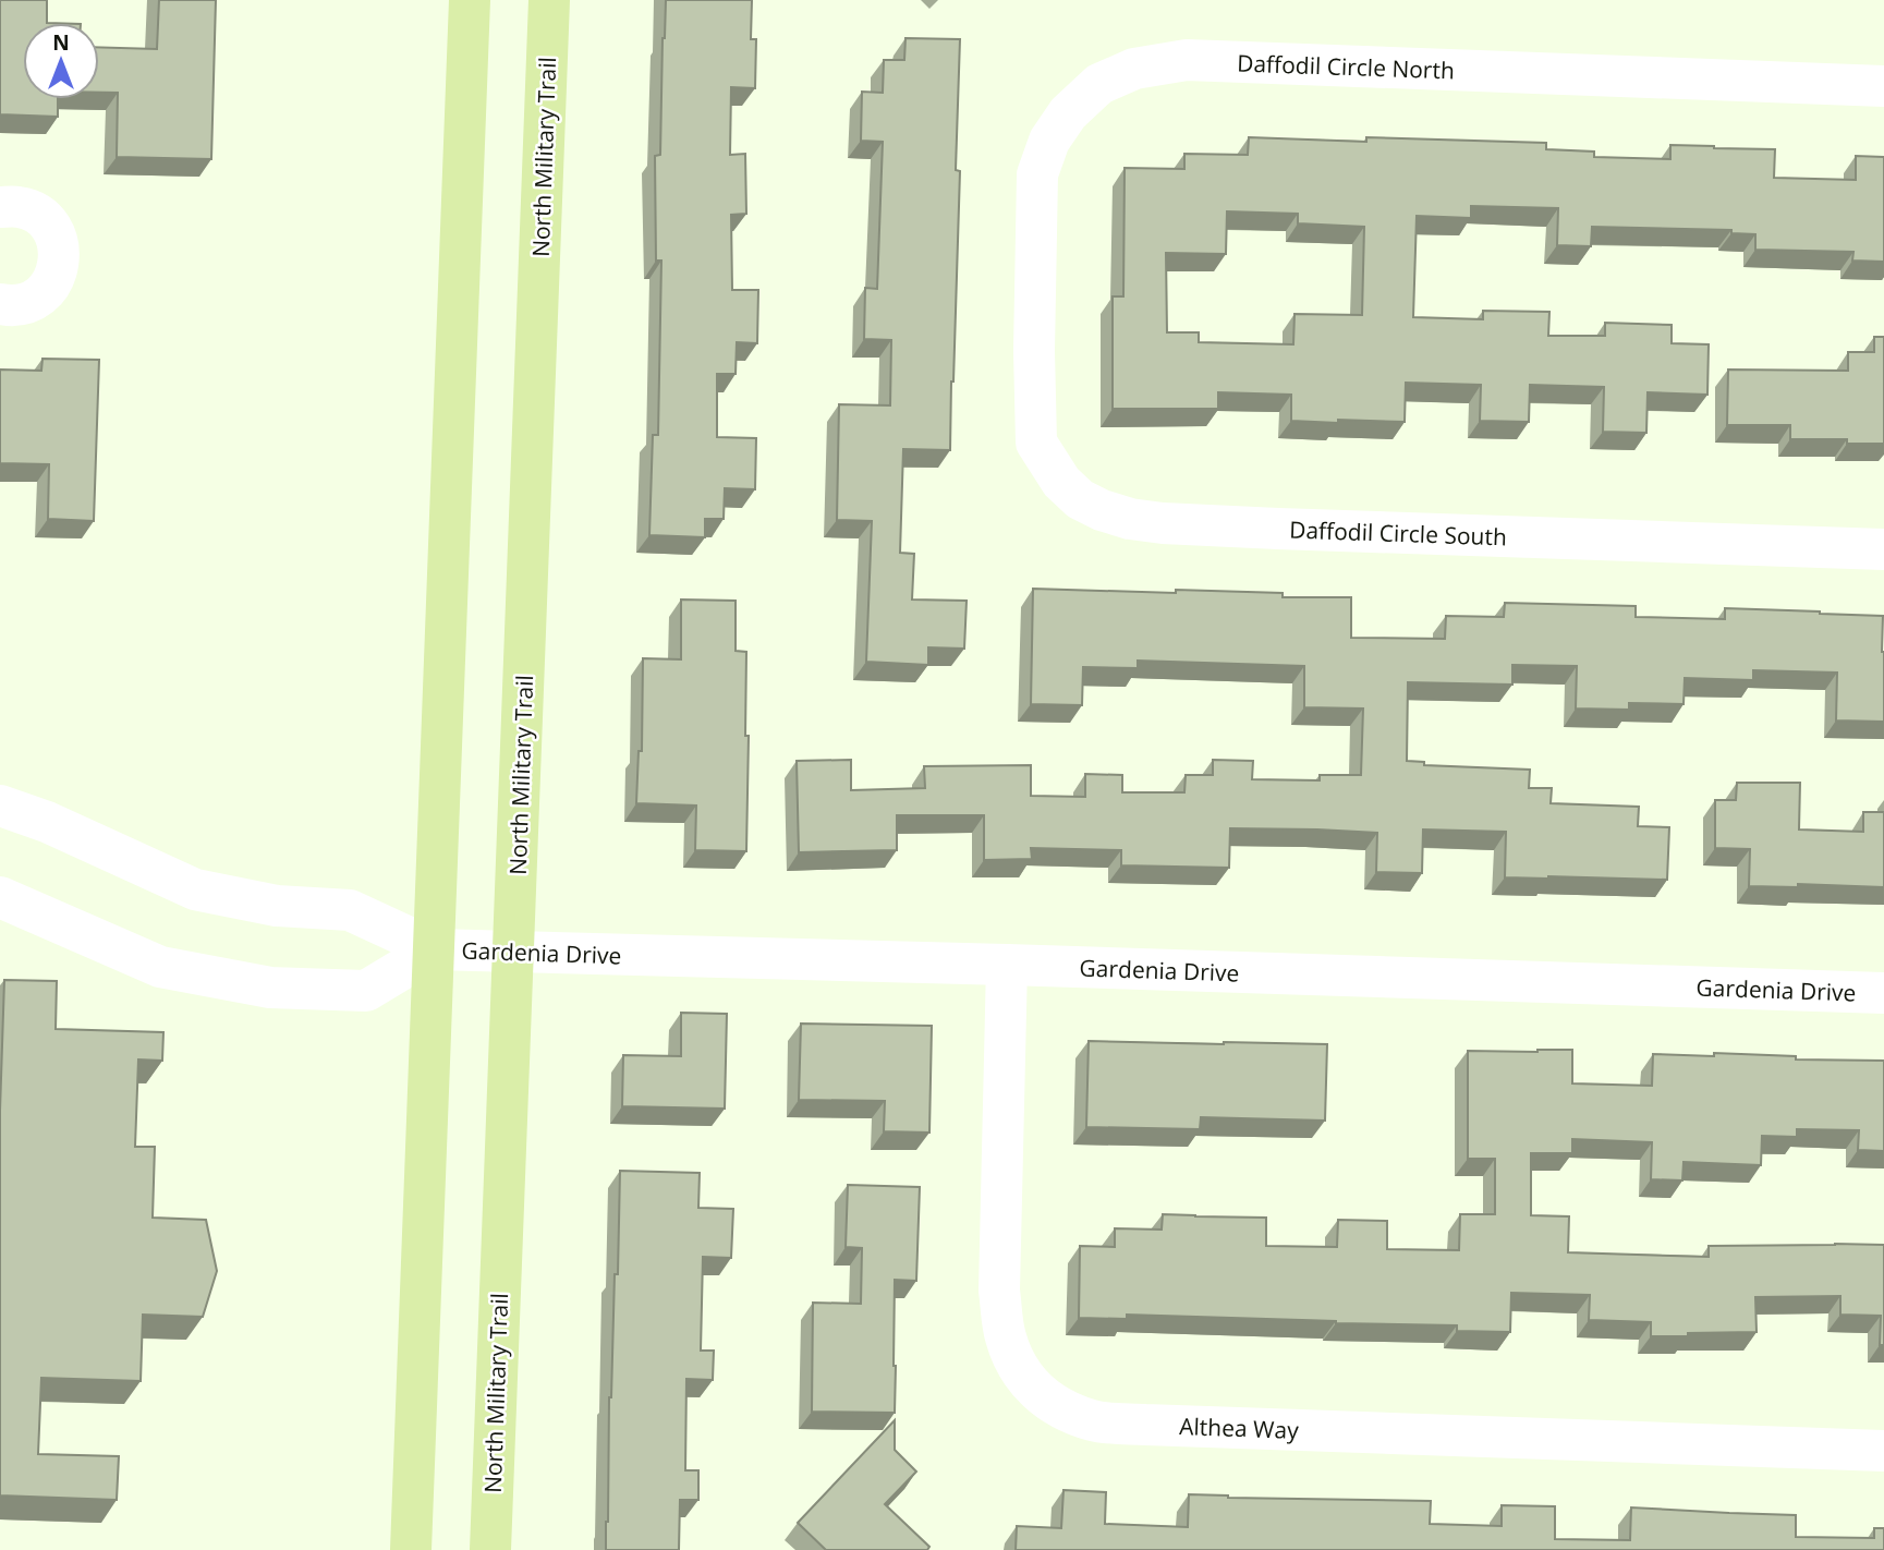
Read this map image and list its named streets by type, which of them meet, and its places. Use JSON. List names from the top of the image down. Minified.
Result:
{"streets":{"main road":["North Military Trail"],"street":["Daffodil Circle North","Daffodil Circle South","Gardenia Drive","Althea Way"]},"crossings":[["Daffodil Circle North","Daffodil Circle South"],["North Military Trail","Gardenia Drive"],["Gardenia Drive","Althea Way"]],"north":"top"}
